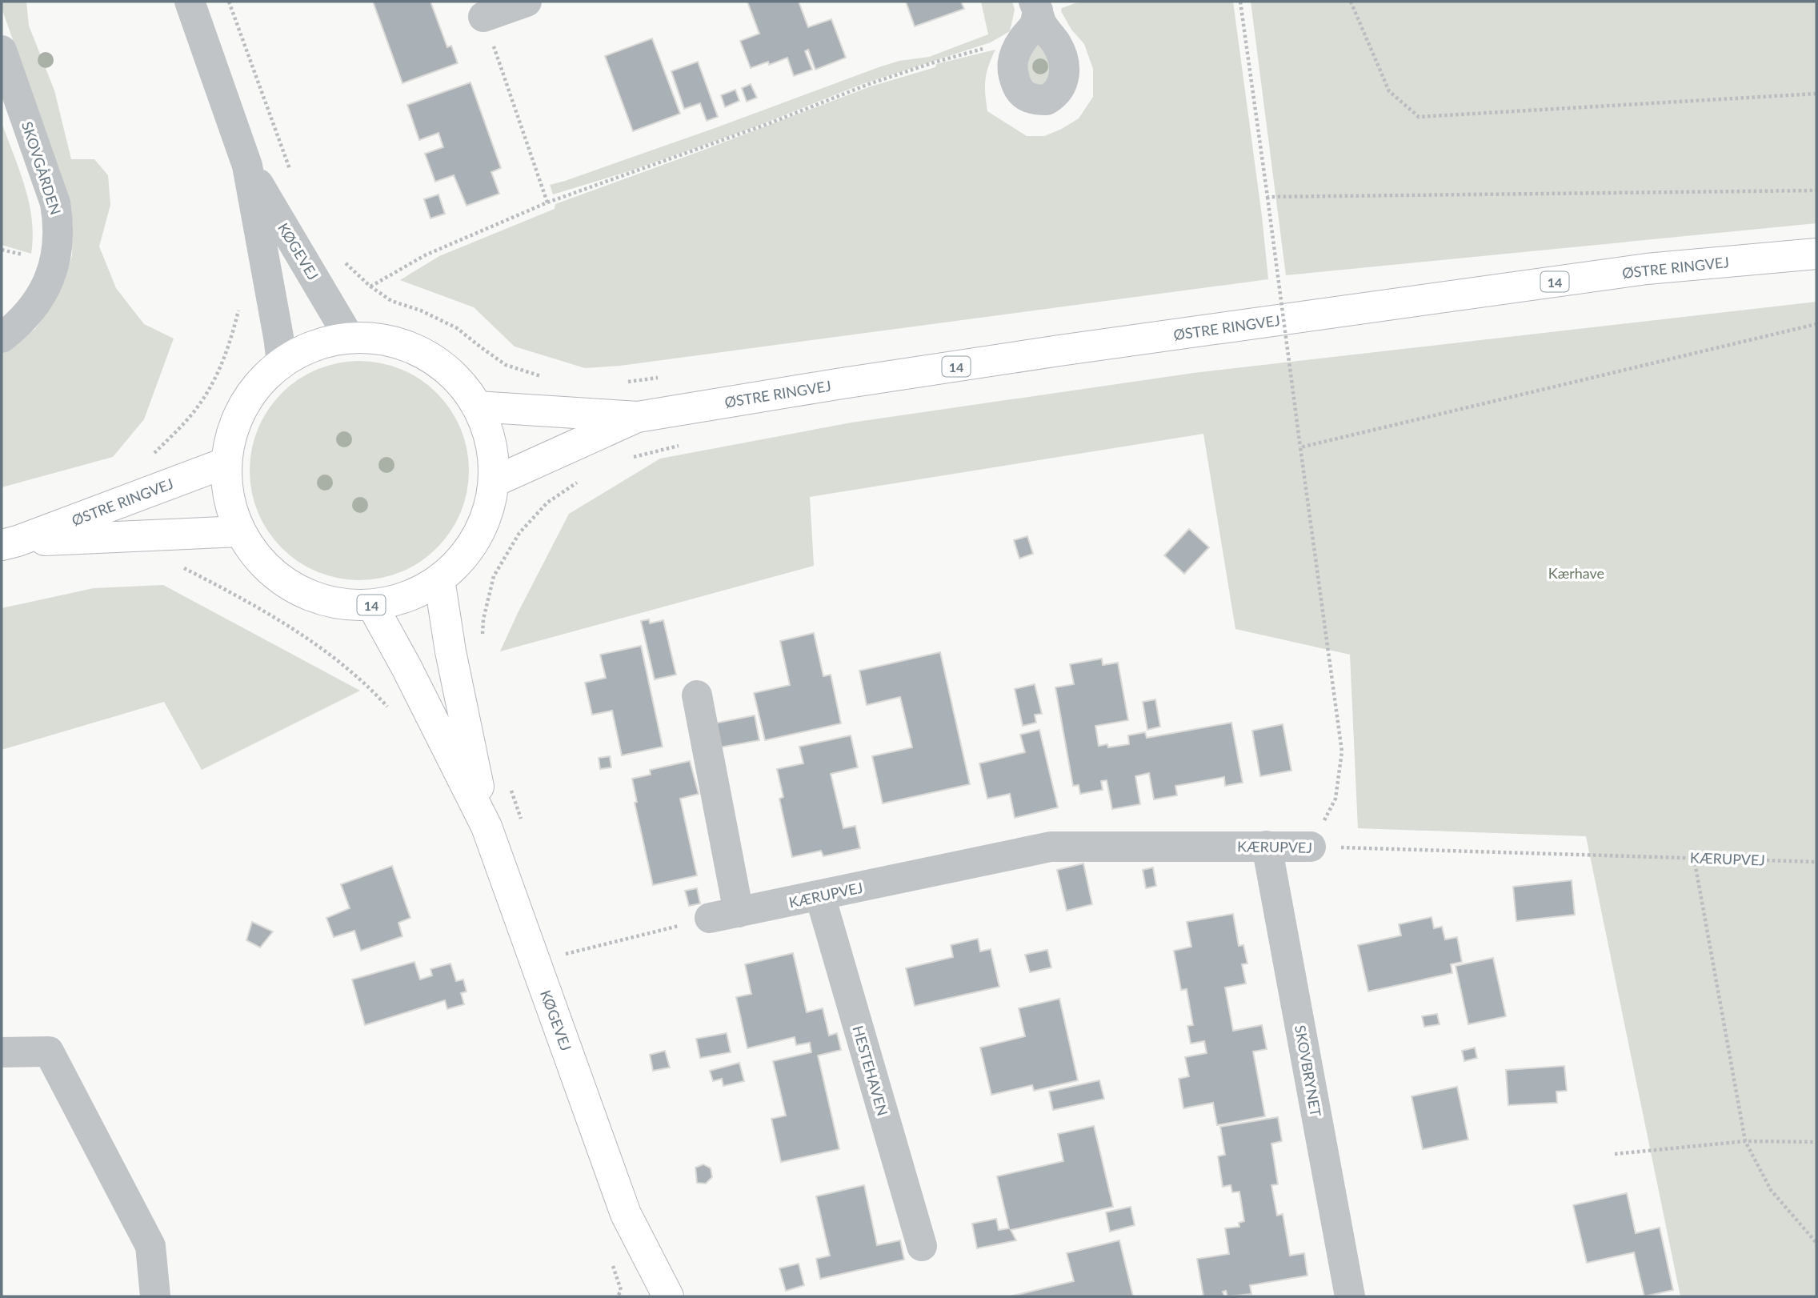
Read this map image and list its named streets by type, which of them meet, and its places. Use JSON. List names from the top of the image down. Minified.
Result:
{"streets":{"main road":["KØGEVEJ","ØSTRE RINGVEJ","14"],"street":["SKOVGÅRDEN","KÆRUPVEJ","HESTEHAVEN","SKOVBRYNET"]},"crossings":[["KØGEVEJ","14"],["ØSTRE RINGVEJ","14"],["KÆRUPVEJ","HESTEHAVEN"],["KÆRUPVEJ","SKOVBRYNET"]],"parks":["Kærhave"]}
